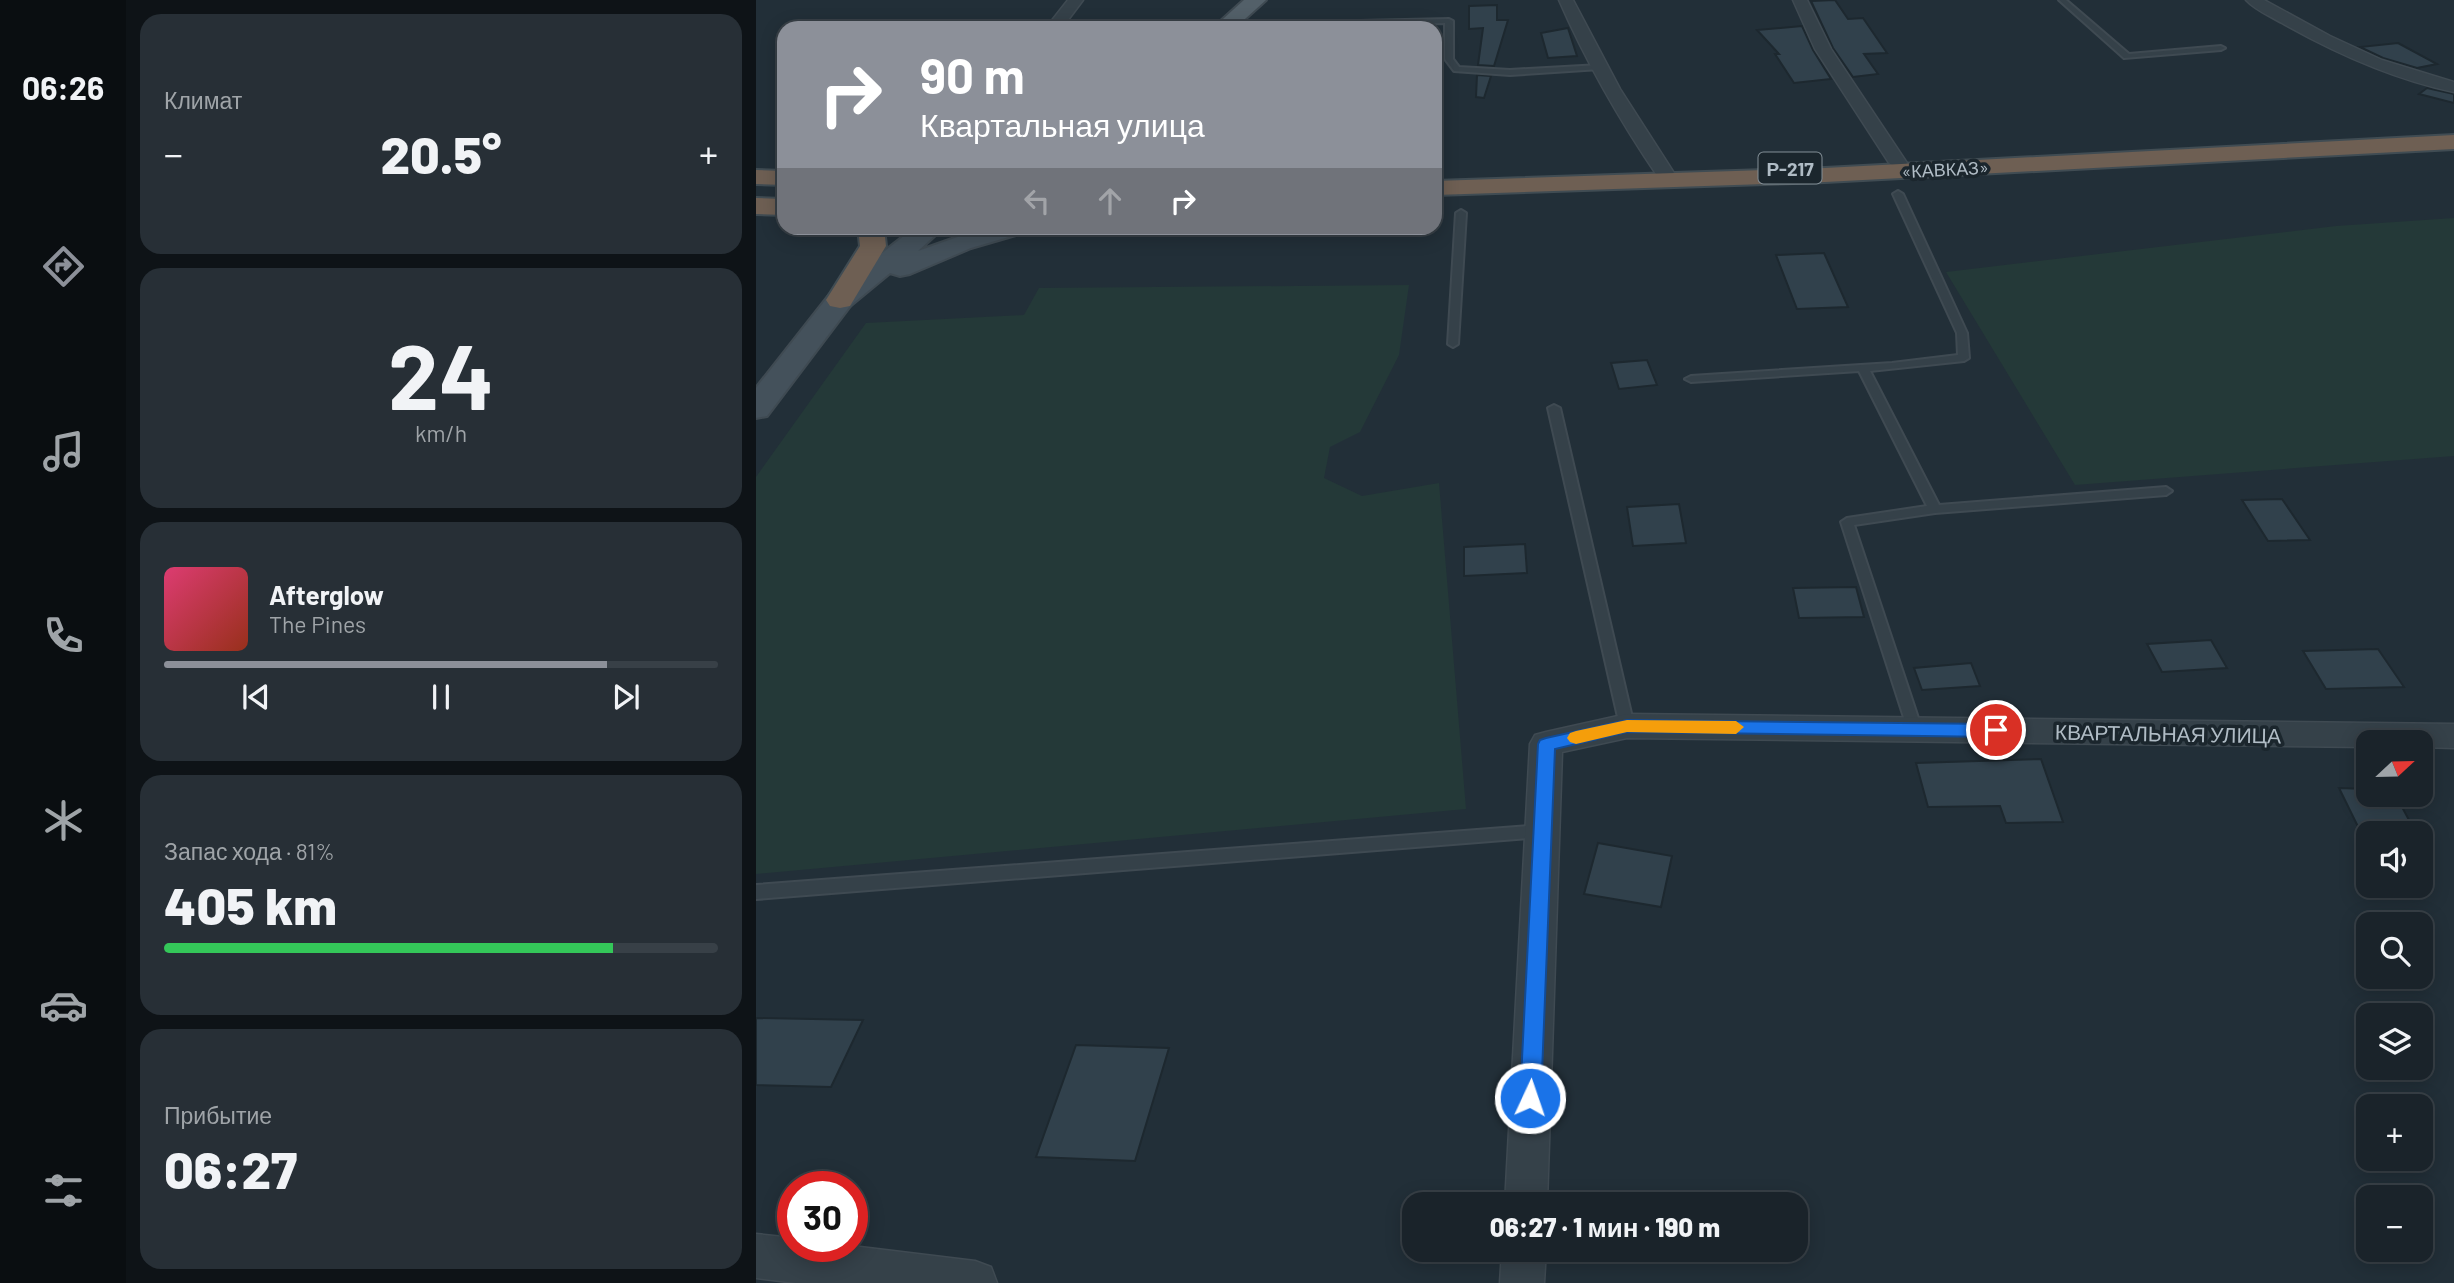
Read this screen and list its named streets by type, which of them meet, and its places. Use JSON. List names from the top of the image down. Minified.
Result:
{"streets":{"highway":["Р-217","«КАВКАЗ»"],"street":["КВАРТАЛЬНАЯ УЛИЦА"]},"crossings":[["Р-217","«КАВКАЗ»"]],"north":"right","page":{"tabs":"06:26","tile":["Климат",["24","km/h"],["Запас хода · 81%","405 km"],["Прибытие","06:27"]],"turn":["90 m","Квартальная улица"],"heat":["−","20.5°","+"],"song":["Afterglow","The Pines"],"map_buttons":["+","−"],"limit":"30","trip":"06:27 · 1 мин · 190 m"}}
